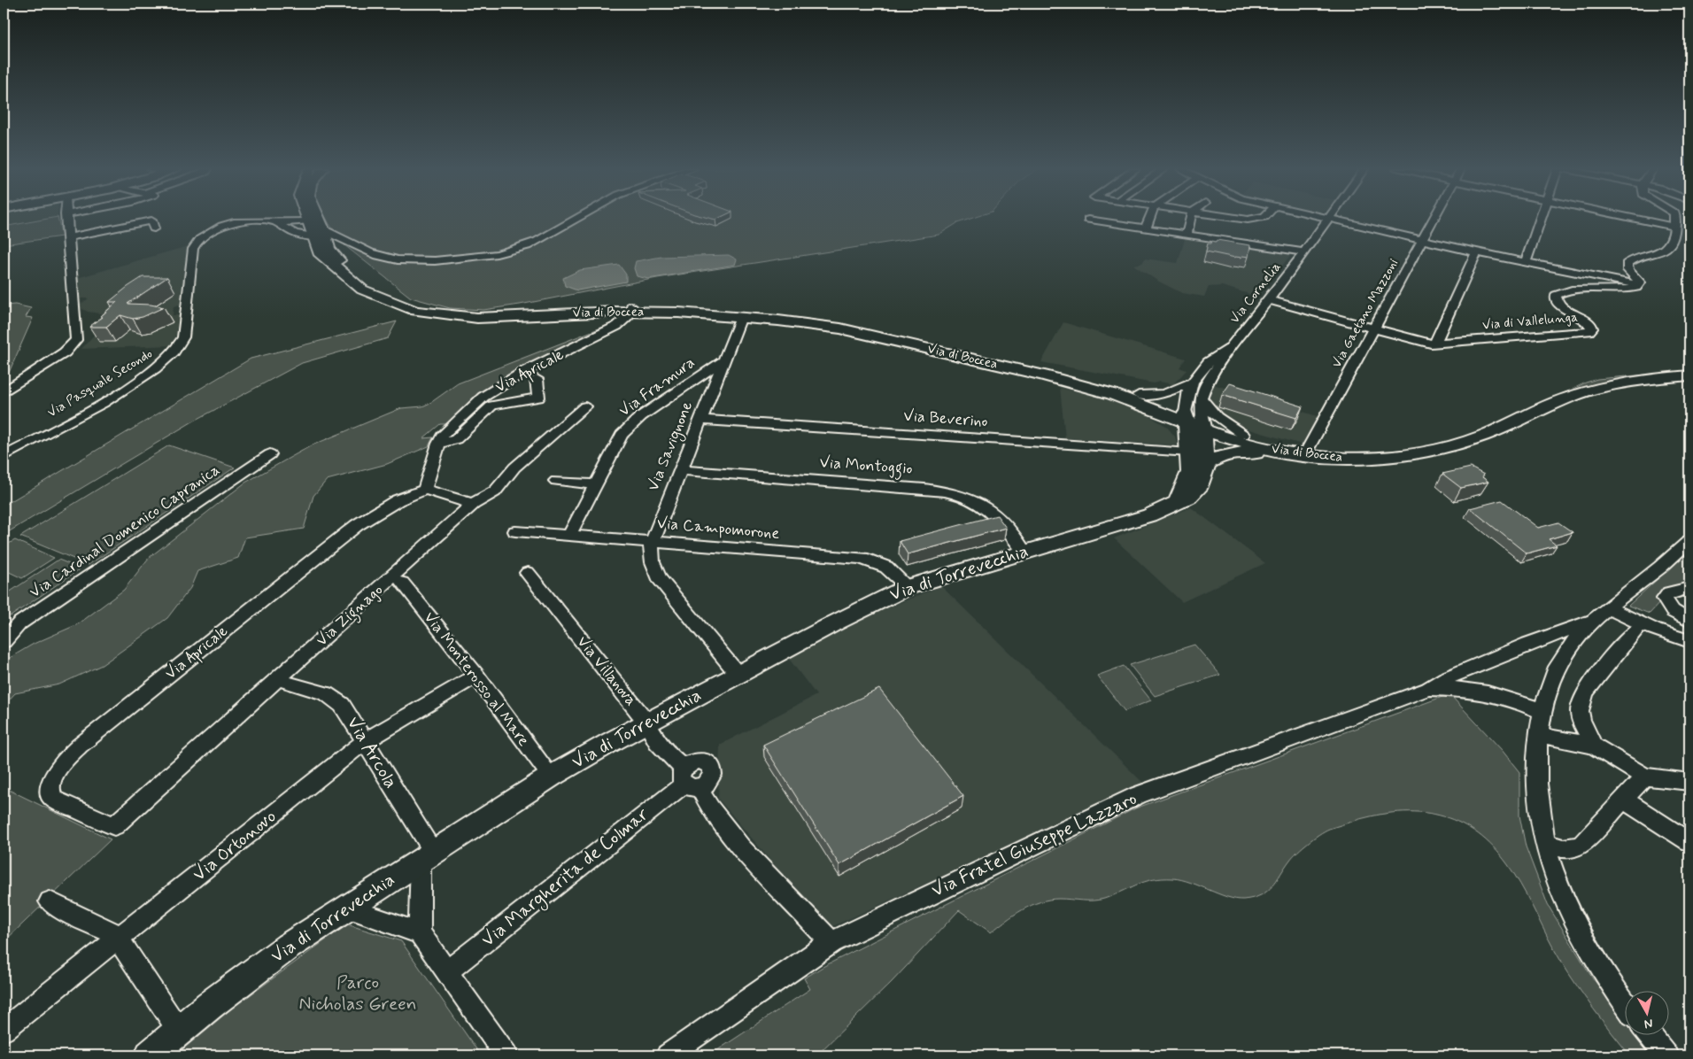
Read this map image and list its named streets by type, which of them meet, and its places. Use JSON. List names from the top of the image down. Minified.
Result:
{"streets":{"main road":["Via di Boccea","Via di Torrevecchia"],"street":["Via Cornelia","Via Gaetano Mazzoni","Via di Vallelunga","Via Apricale","Via Pasquale Secondo","Via Framura","Via Beverino","Via Savignone","Via Montoggio","Via Campomorone","Via Cardinal Domenico Capranica","Via Zignago","Via Villanova","Via Monterosso al Mare","Via Arcola","Via Fratel Giuseppe Lazzaro","Via Ortonovo","Via Margherita de Colmar"]},"crossings":[["Via Cornelia","Via di Boccea"],["Via Cornelia","Via di Vallelunga"],["Via Cornelia","Via di Torrevecchia"],["Via di Boccea","Via Gaetano Mazzoni"],["Via di Boccea","Via Apricale"],["Via di Boccea","Via Pasquale Secondo"],["Via di Boccea","Via di Torrevecchia"],["Via Gaetano Mazzoni","Via di Vallelunga"],["Via Apricale","Via Zignago"],["Via Framura","Via Savignone"],["Via Framura","Via Campomorone"],["Via Beverino","Via Savignone"],["Via Savignone","Via Montoggio"],["Via Savignone","Via Campomorone"],["Via Savignone","Via di Torrevecchia"],["Via Montoggio","Via di Torrevecchia"],["Via Campomorone","Via di Torrevecchia"],["Via di Torrevecchia","Via Villanova"],["Via di Torrevecchia","Via Monterosso al Mare"],["Via di Torrevecchia","Via Arcola"],["Via Villanova","Via Fratel Giuseppe Lazzaro"],["Via Villanova","Via Margherita de Colmar"],["Via Monterosso al Mare","Via Ortonovo"],["Via Arcola","Via Ortonovo"]],"parks":["Parco Nicholas Green"],"north":"bottom"}
